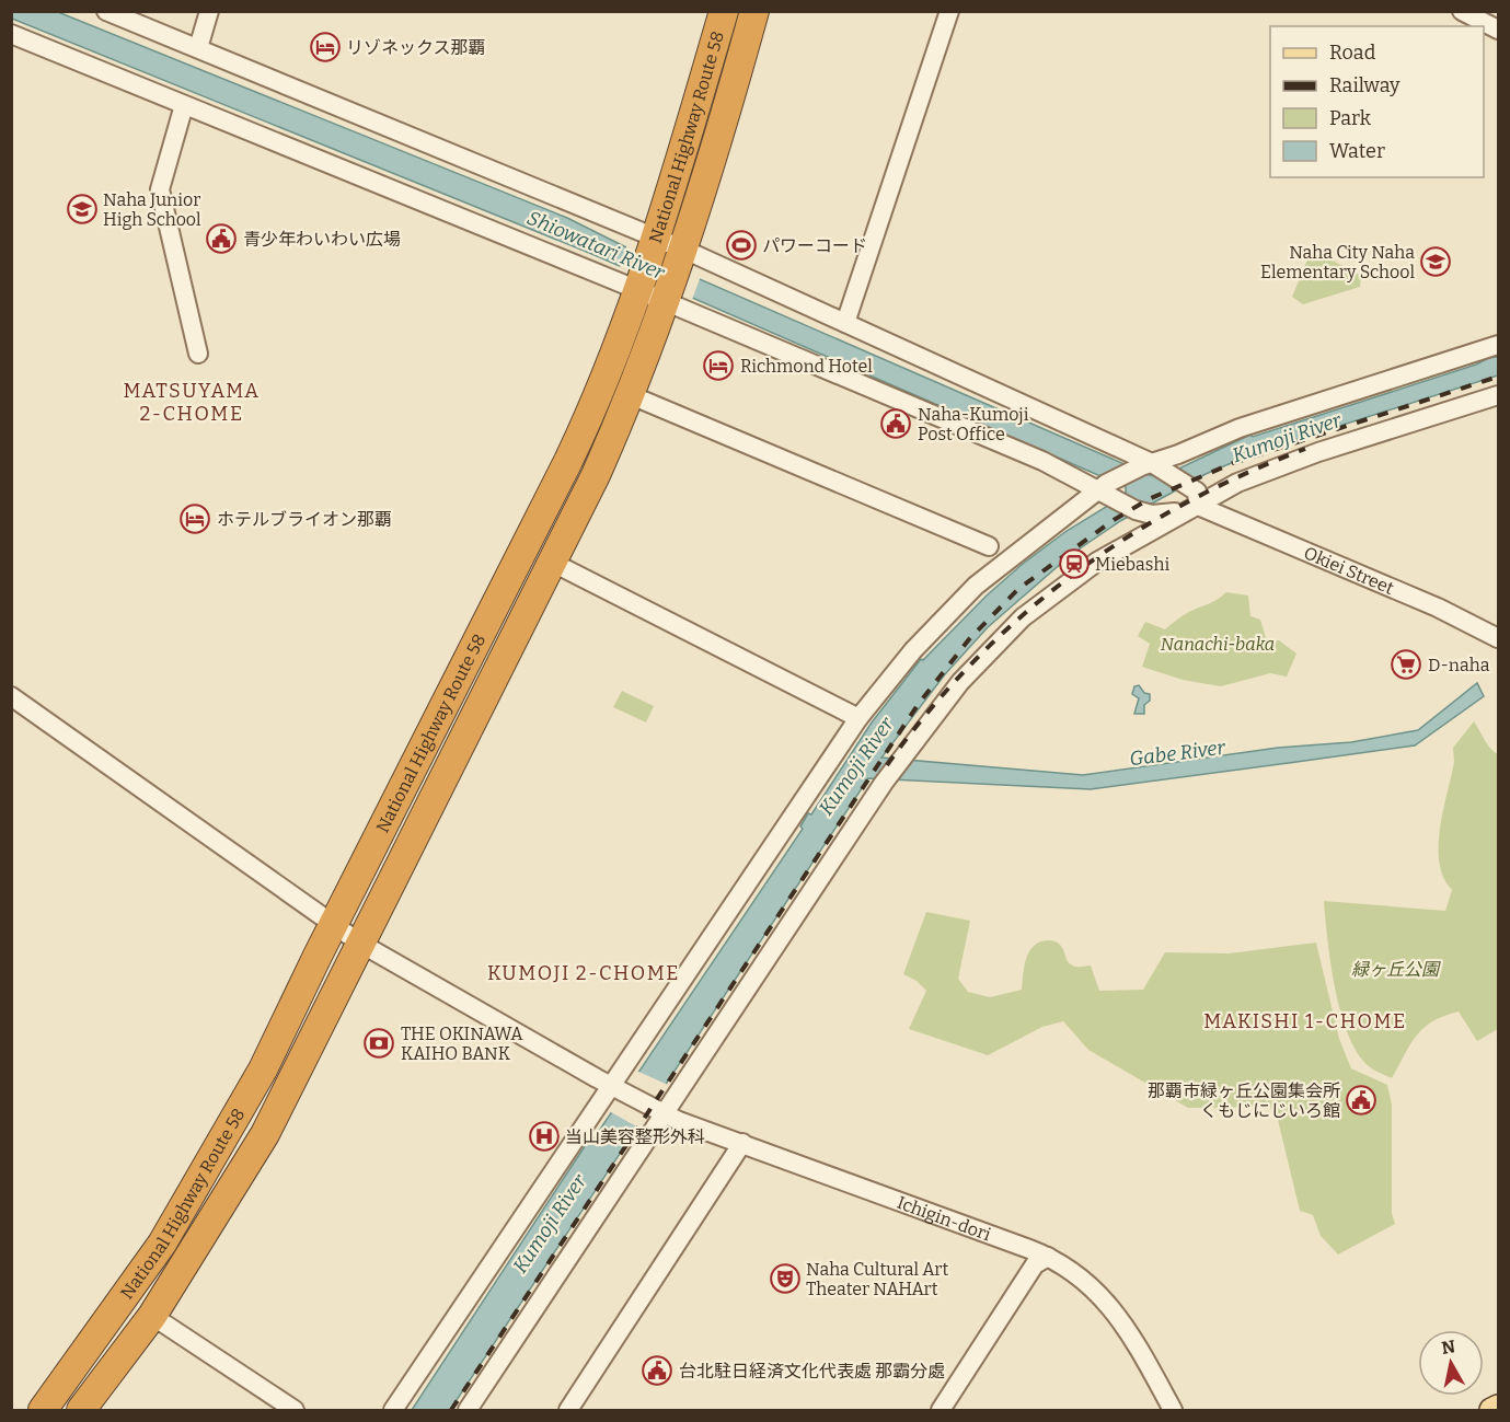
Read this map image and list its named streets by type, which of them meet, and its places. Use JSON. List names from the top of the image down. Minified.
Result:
{"streets":{"highway":["National Highway Route 58"],"street":["Okiei Street","Ichigin-dori"]},"crossings":[["National Highway Route 58","Okiei Street"],["National Highway Route 58","Ichigin-dori"]],"districts":["MATSUYAMA 2-CHOME","KUMOJI 2-CHOME","MAKISHI 1-CHOME"],"water":["Shiowatari River","Kumoji River","Gabe River"],"parks":["Nanachi-baka","緑ヶ丘公園"],"places":{"hotel":["リゾネックス那覇","Richmond Hotel","ホテルブライオン那覇"],"school or university":["Naha Junior High School","Naha City Naha Elementary School"],"public building":["青少年わいわい広場","Naha-Kumoji Post Office","那覇市緑ヶ丘公園集会所 くもじにじいろ館","台北駐日経済文化代表處 那霸分處"],"sports":["パワーコード"],"station":["Miebashi"],"supermarket":["D-naha"],"bank":["THE OKINAWA KAIHO BANK"],"hospital":["当山美容整形外科"],"theatre":["Naha Cultural Art Theater NAHArt"]},"legend":["Road","Railway","Park","Water"],"north":"top"}
